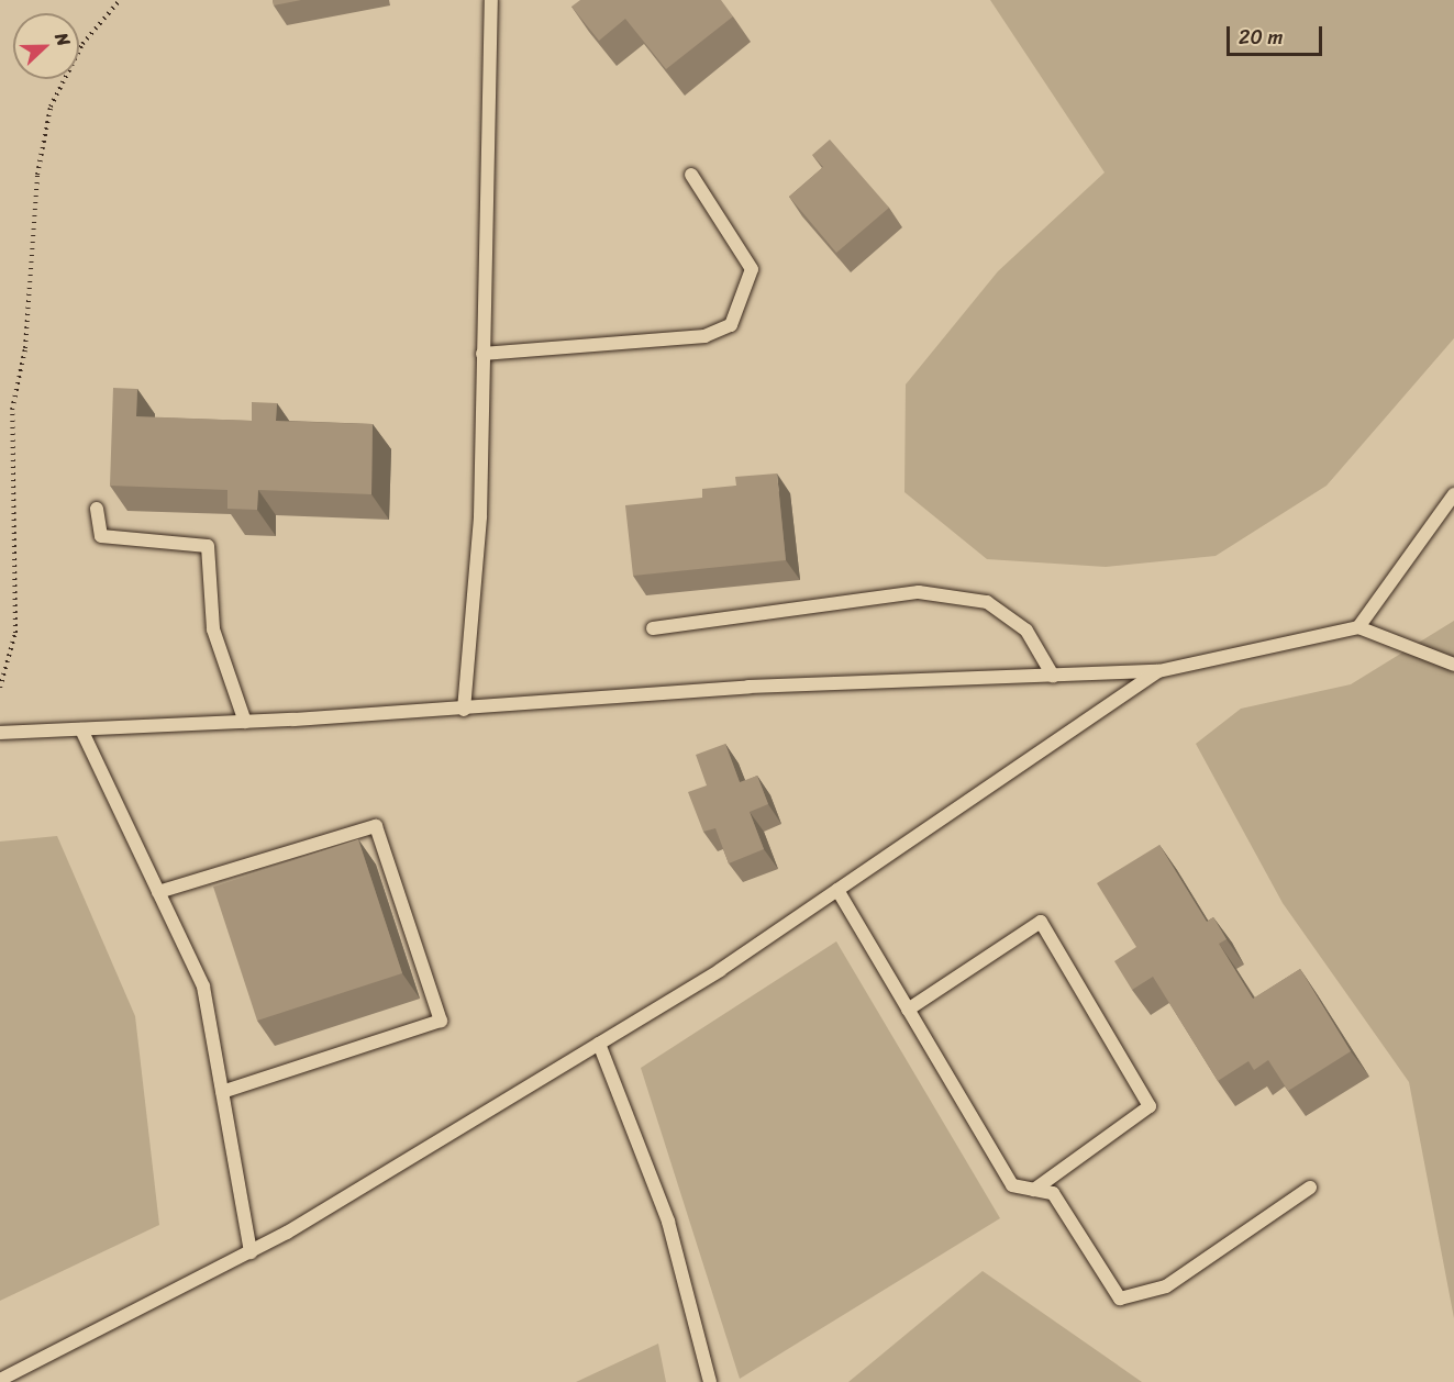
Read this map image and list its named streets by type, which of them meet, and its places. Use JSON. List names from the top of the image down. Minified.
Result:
{"scale_bar":"20 m","north":"right"}
